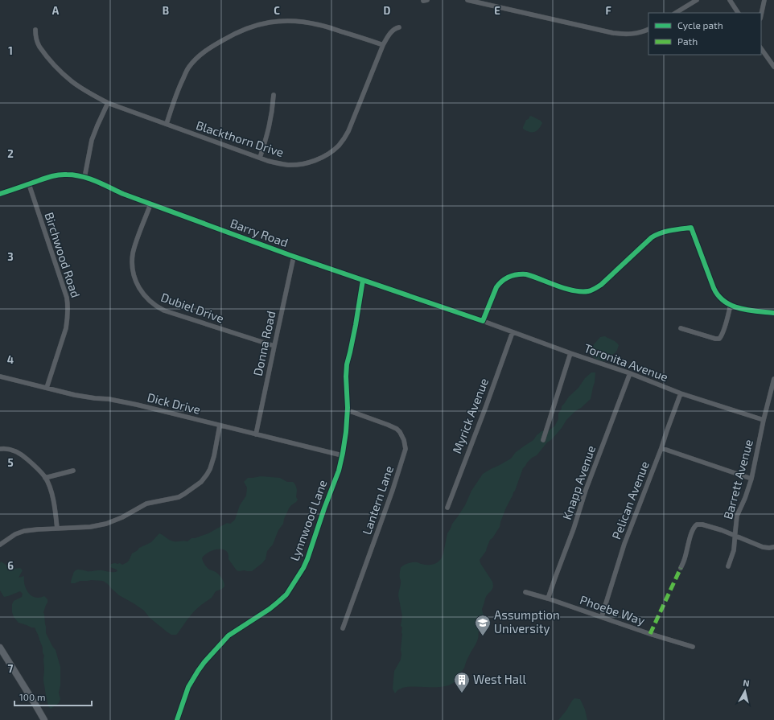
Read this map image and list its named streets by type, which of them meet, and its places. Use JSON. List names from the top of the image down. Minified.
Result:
{"streets":{"street":["Blackthorn Drive","Barry Road","Birchwood Road","Dubiel Drive","Donna Road","Toronita Avenue","Dick Drive","Myrick Avenue","Barrett Avenue","Knapp Avenue","Lantern Lane","Pelican Avenue","Lynnwood Lane","Phoebe Way"]},"crossings":[["Barry Road","Birchwood Road"],["Barry Road","Dubiel Drive"],["Barry Road","Donna Road"],["Barry Road","Toronita Avenue"],["Barry Road","Lynnwood Lane"],["Birchwood Road","Dick Drive"],["Dubiel Drive","Donna Road"],["Donna Road","Dick Drive"],["Toronita Avenue","Myrick Avenue"],["Toronita Avenue","Barrett Avenue"],["Toronita Avenue","Knapp Avenue"],["Toronita Avenue","Pelican Avenue"],["Dick Drive","Lynnwood Lane"],["Knapp Avenue","Phoebe Way"],["Lantern Lane","Lynnwood Lane"],["Pelican Avenue","Phoebe Way"]],"places":{"school or university":["Assumption University"],"building":["West Hall"]},"legend":["Cycle path","Path"],"scale_bar":"100 m","north":"top","grid":{"columns":["A","B","C","D","E","F"],"rows":["1","2","3","4","5","6","7"]}}
